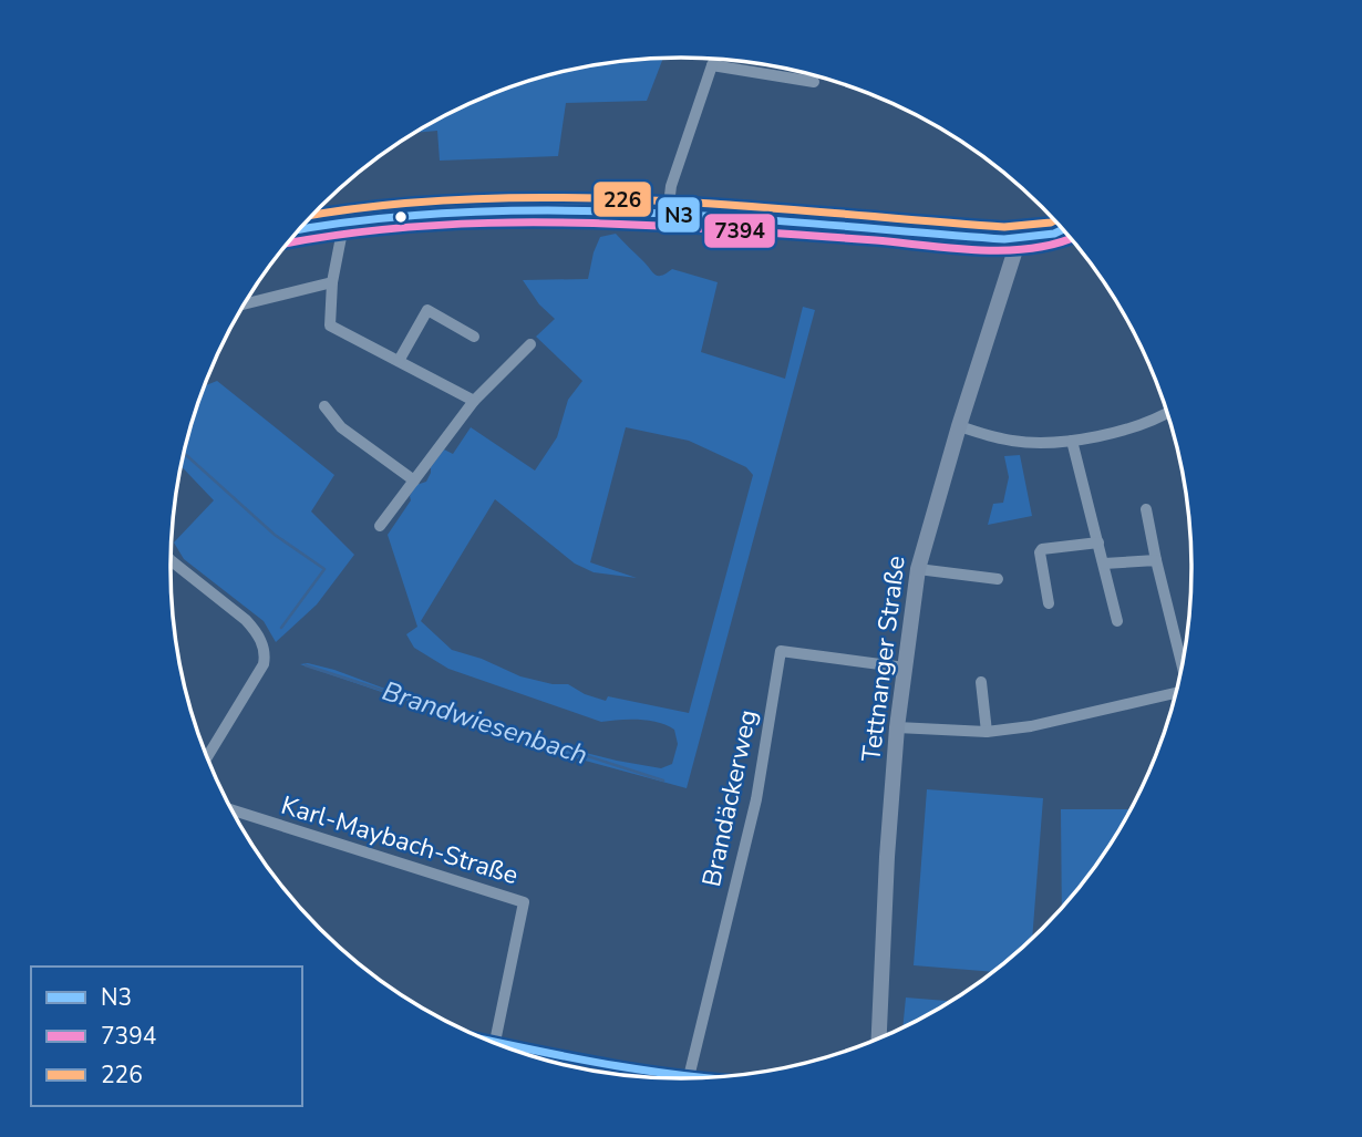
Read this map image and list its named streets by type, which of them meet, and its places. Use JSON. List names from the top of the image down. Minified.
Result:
{"streets":{"main road":["Tettnanger Straße"],"street":["Brandäckerweg","Karl-Maybach-Straße"]},"crossings":[["Tettnanger Straße","Brandäckerweg"]],"water":["Brandwiesenbach"],"lines":["transit line 226","transit line N3","transit line 7394"],"legend":["N3","7394","226"]}
